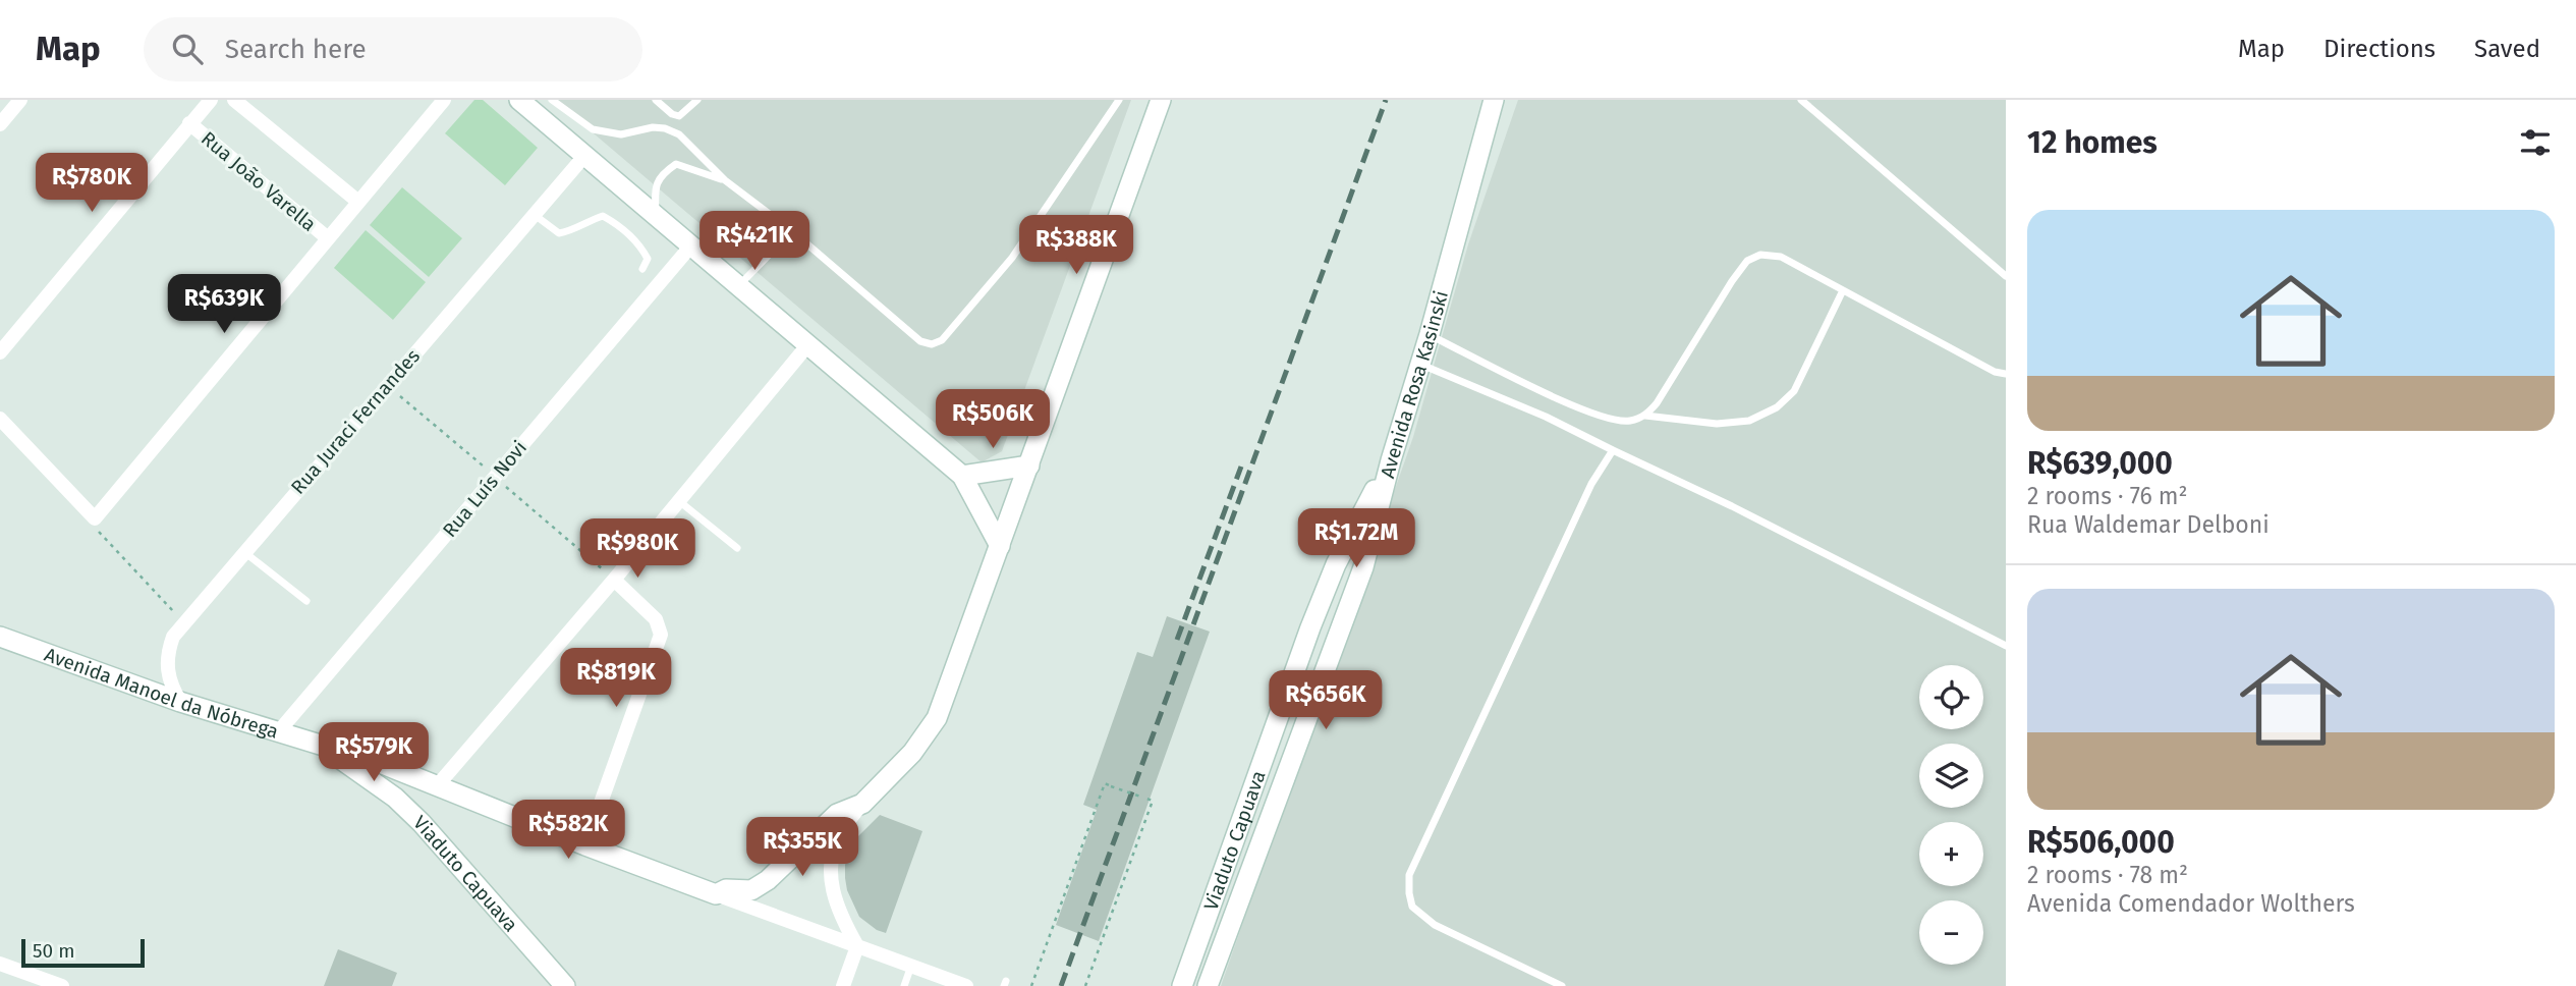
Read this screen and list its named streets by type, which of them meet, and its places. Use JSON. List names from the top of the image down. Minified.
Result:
{"streets":{"main road":["Avenida Rosa Kasinski","Avenida Manoel da Nóbrega","Viaduto Capuava"],"street":["Rua João Varella","Rua Juraci Fernandes","Rua Luís Novi"]},"crossings":[["Avenida Rosa Kasinski","Viaduto Capuava"],["Rua Juraci Fernandes","Avenida Manoel da Nóbrega"],["Rua Luís Novi","Avenida Manoel da Nóbrega"],["Avenida Manoel da Nóbrega","Viaduto Capuava"]],"scale_bar":"50 m","page":{"header":"Map","search":"Search here","nav":["Map","Directions","Saved"],"heading":"12 homes","price":["R$780K","R$421K","R$388K","R$639K","R$506K","R$1.72M","R$980K","R$819K","R$656K","R$579K","R$582K","R$355K"],"list":[{"name":"R$639,000","note":"2 rooms · 76 m² · Rua Waldemar Delboni"},{"name":"R$506,000","note":"2 rooms · 78 m² · Avenida Comendador Wolthers"}],"map_buttons":["+","−"],"scale":"50 m"}}
